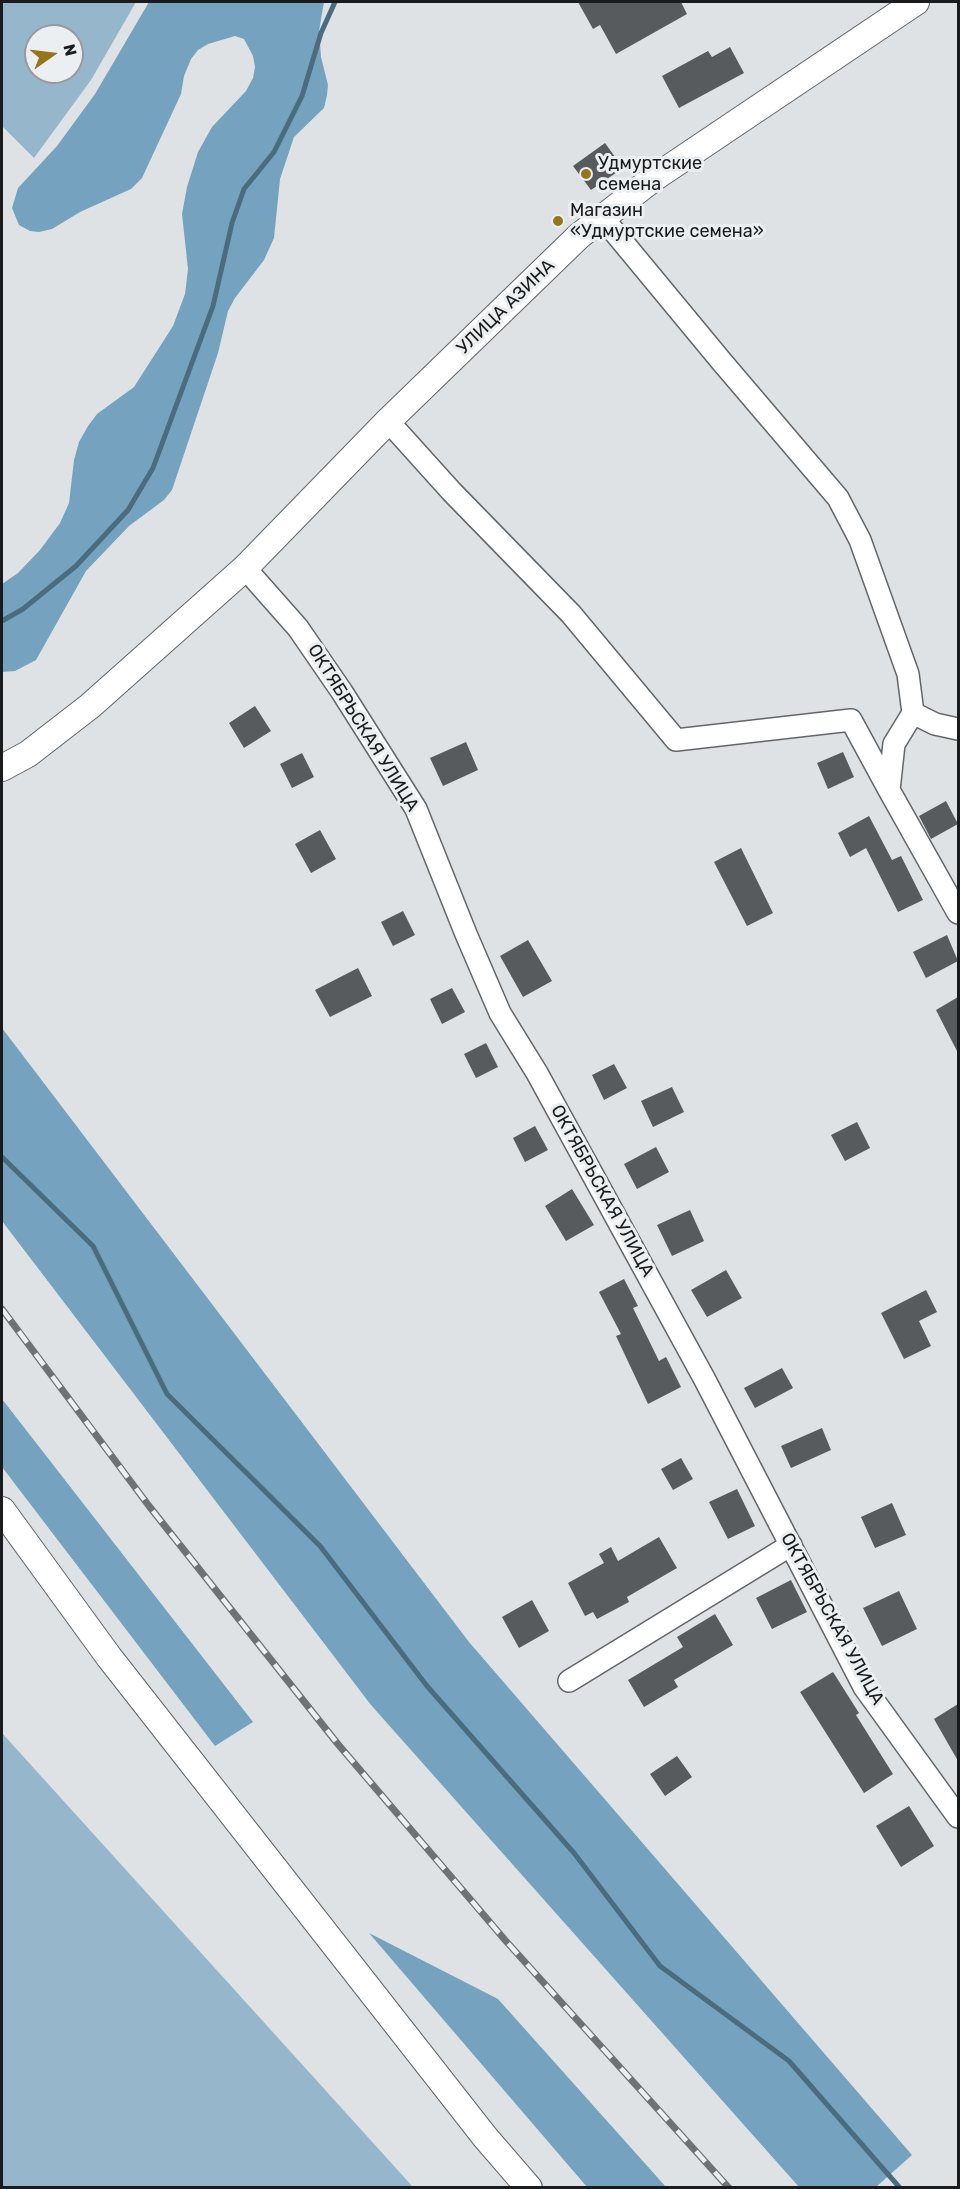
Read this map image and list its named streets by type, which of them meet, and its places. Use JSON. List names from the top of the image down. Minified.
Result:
{"streets":{"street":["УЛИЦА АЗИНА","ОКТЯБРЬСКАЯ УЛИЦА"]},"crossings":[["УЛИЦА АЗИНА","ОКТЯБРЬСКАЯ УЛИЦА"]],"places":["Удмуртские семена","Магазин «Удмуртские семена»"],"north":"right"}
